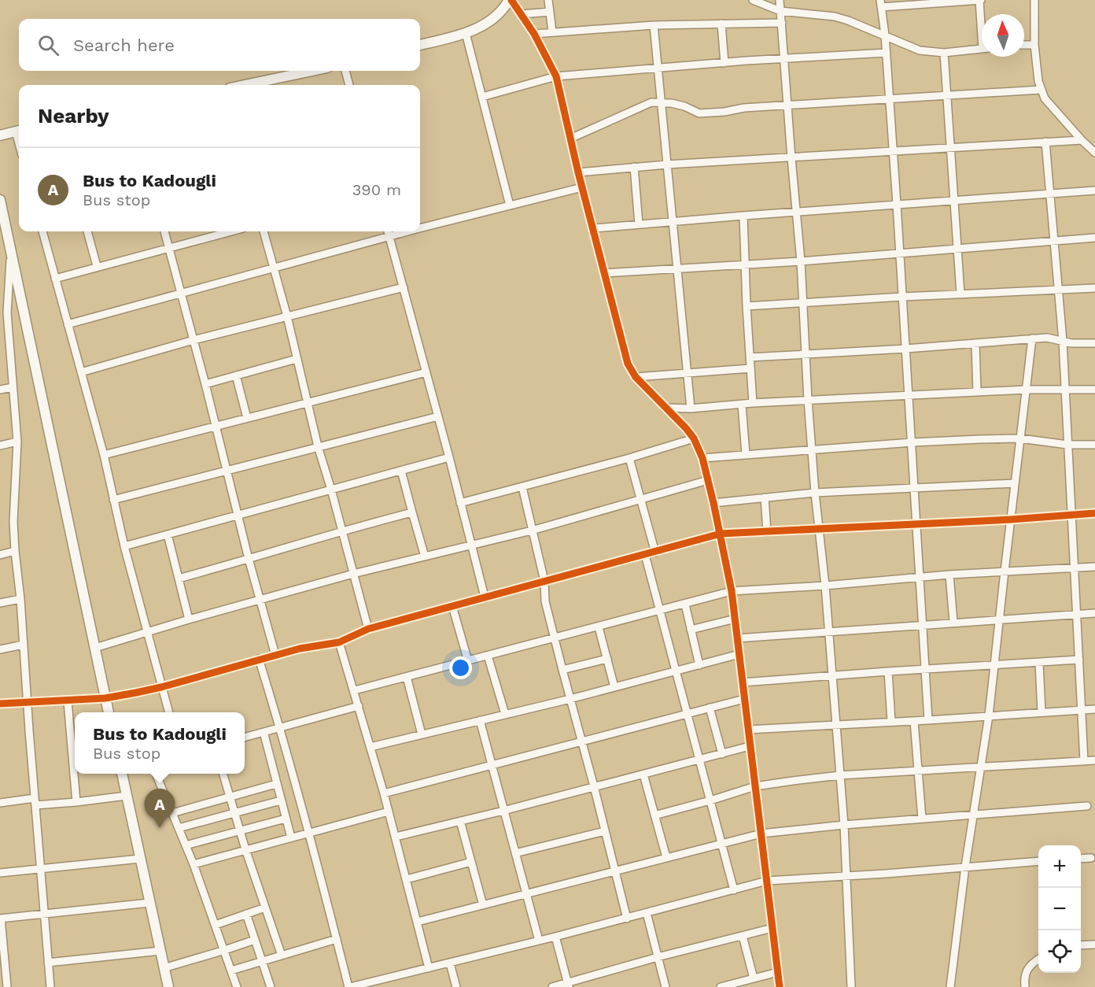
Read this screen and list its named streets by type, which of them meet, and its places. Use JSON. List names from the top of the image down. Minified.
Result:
{"north":"top","page":{"search":"Search here","heading":"Nearby","list":[{"mark":"A","name":"Bus to Kadougli","note":"Bus stop","value":"390 m"}],"popup":["Bus to Kadougli","Bus stop"],"pins":"A","map_buttons":["+","−"]}}
